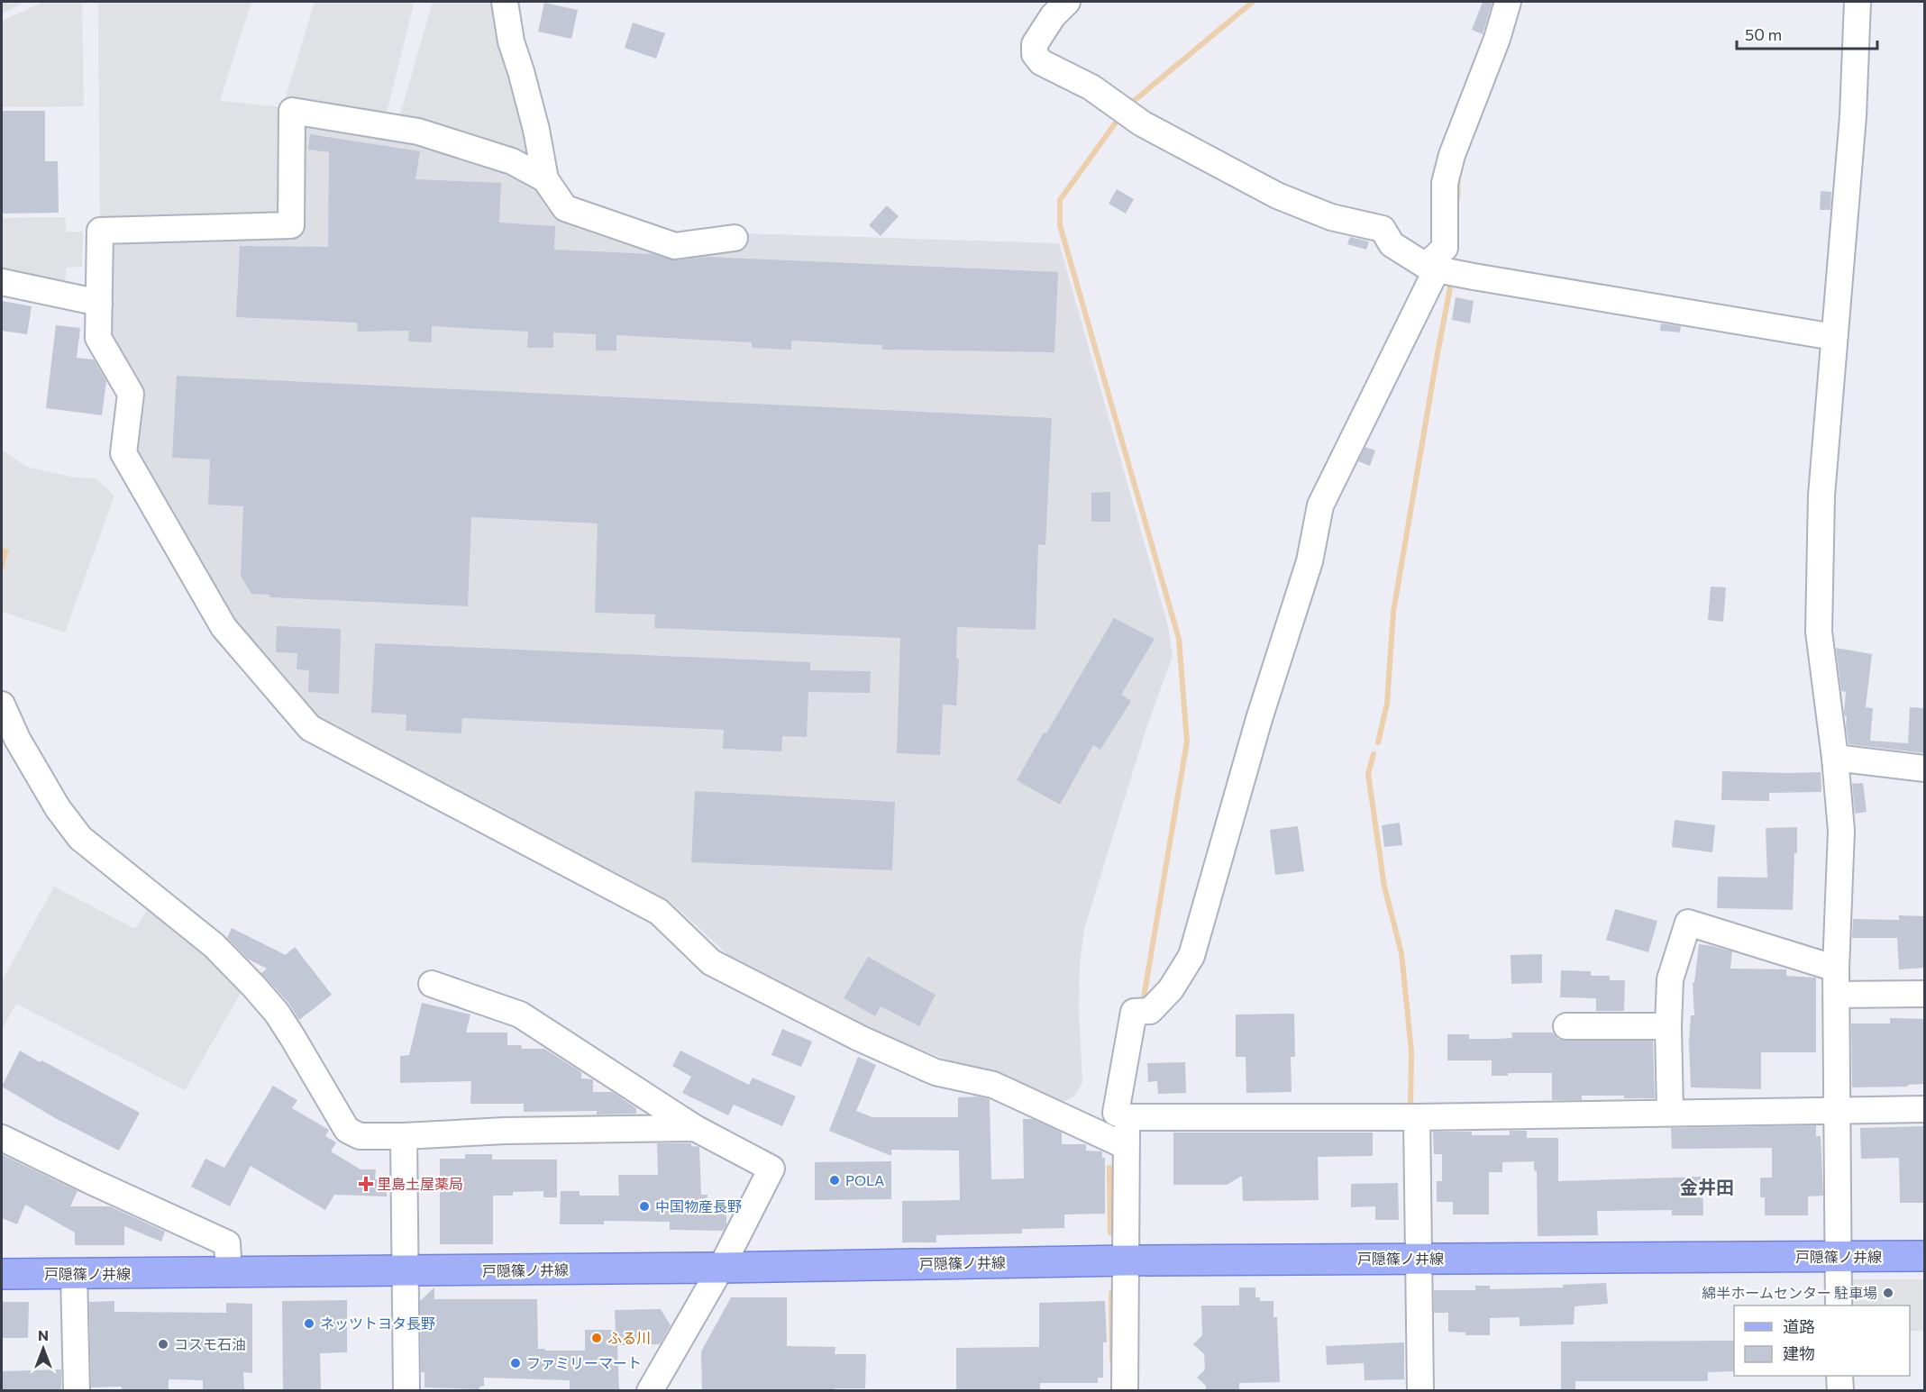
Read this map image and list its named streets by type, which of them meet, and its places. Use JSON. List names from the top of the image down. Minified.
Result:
{"streets":{"main road":["戸隠篠ノ井線"]},"districts":["金井田"],"places":{"other":["POLA","中国物産長野","綿半ホームセンター 駐車場","ネッツトヨタ長野","ふる川","コスモ石油","ファミリーマート"],"health":["里島土屋薬局"]},"legend":["道路","建物"],"scale_bar":"50 m","north":"top"}
